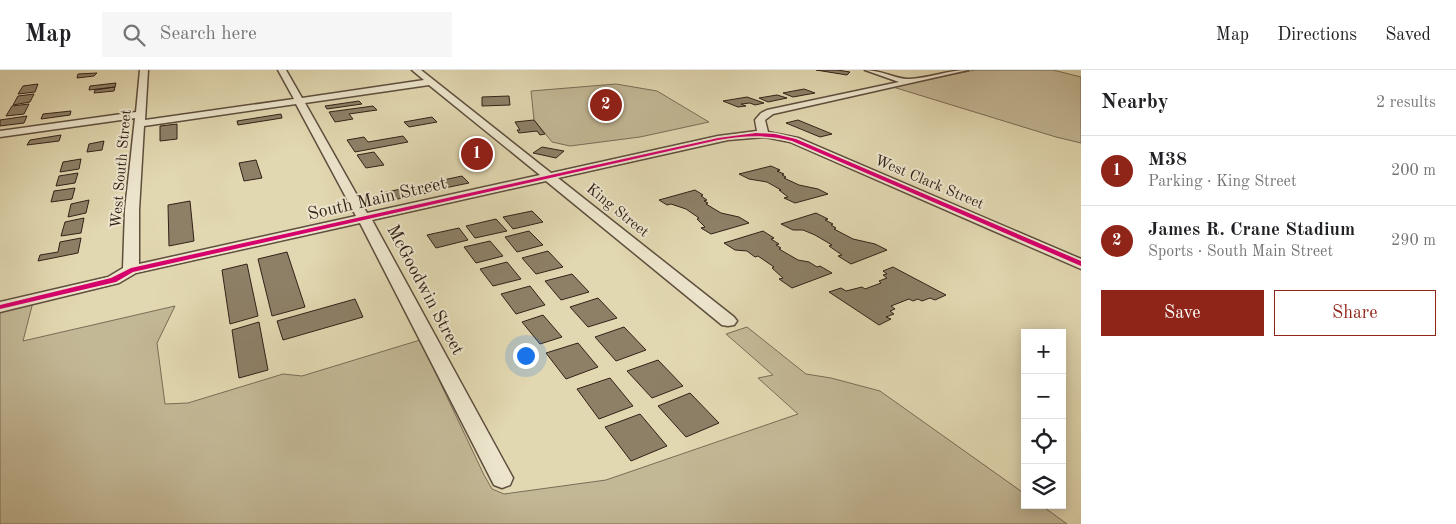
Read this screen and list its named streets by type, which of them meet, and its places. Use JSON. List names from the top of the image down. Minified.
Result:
{"streets":{"street":["West South Street","West Clark Street","South Main Street","King Street","McGoodwin Street"]},"crossings":[["West South Street","South Main Street"],["West Clark Street","South Main Street"],["South Main Street","King Street"],["South Main Street","McGoodwin Street"]],"page":{"header":"Map","search":"Search here","nav":["Map","Directions","Saved"],"heading":["Nearby","2 results"],"pins":["2","1"],"list":[{"mark":"1","name":"M38","note":"Parking · King Street","value":"200 m"},{"mark":"2","name":"James R. Crane Stadium","note":"Sports · South Main Street","value":"290 m"}],"buttons":["Save","Share"],"map_buttons":["+","−"]}}
